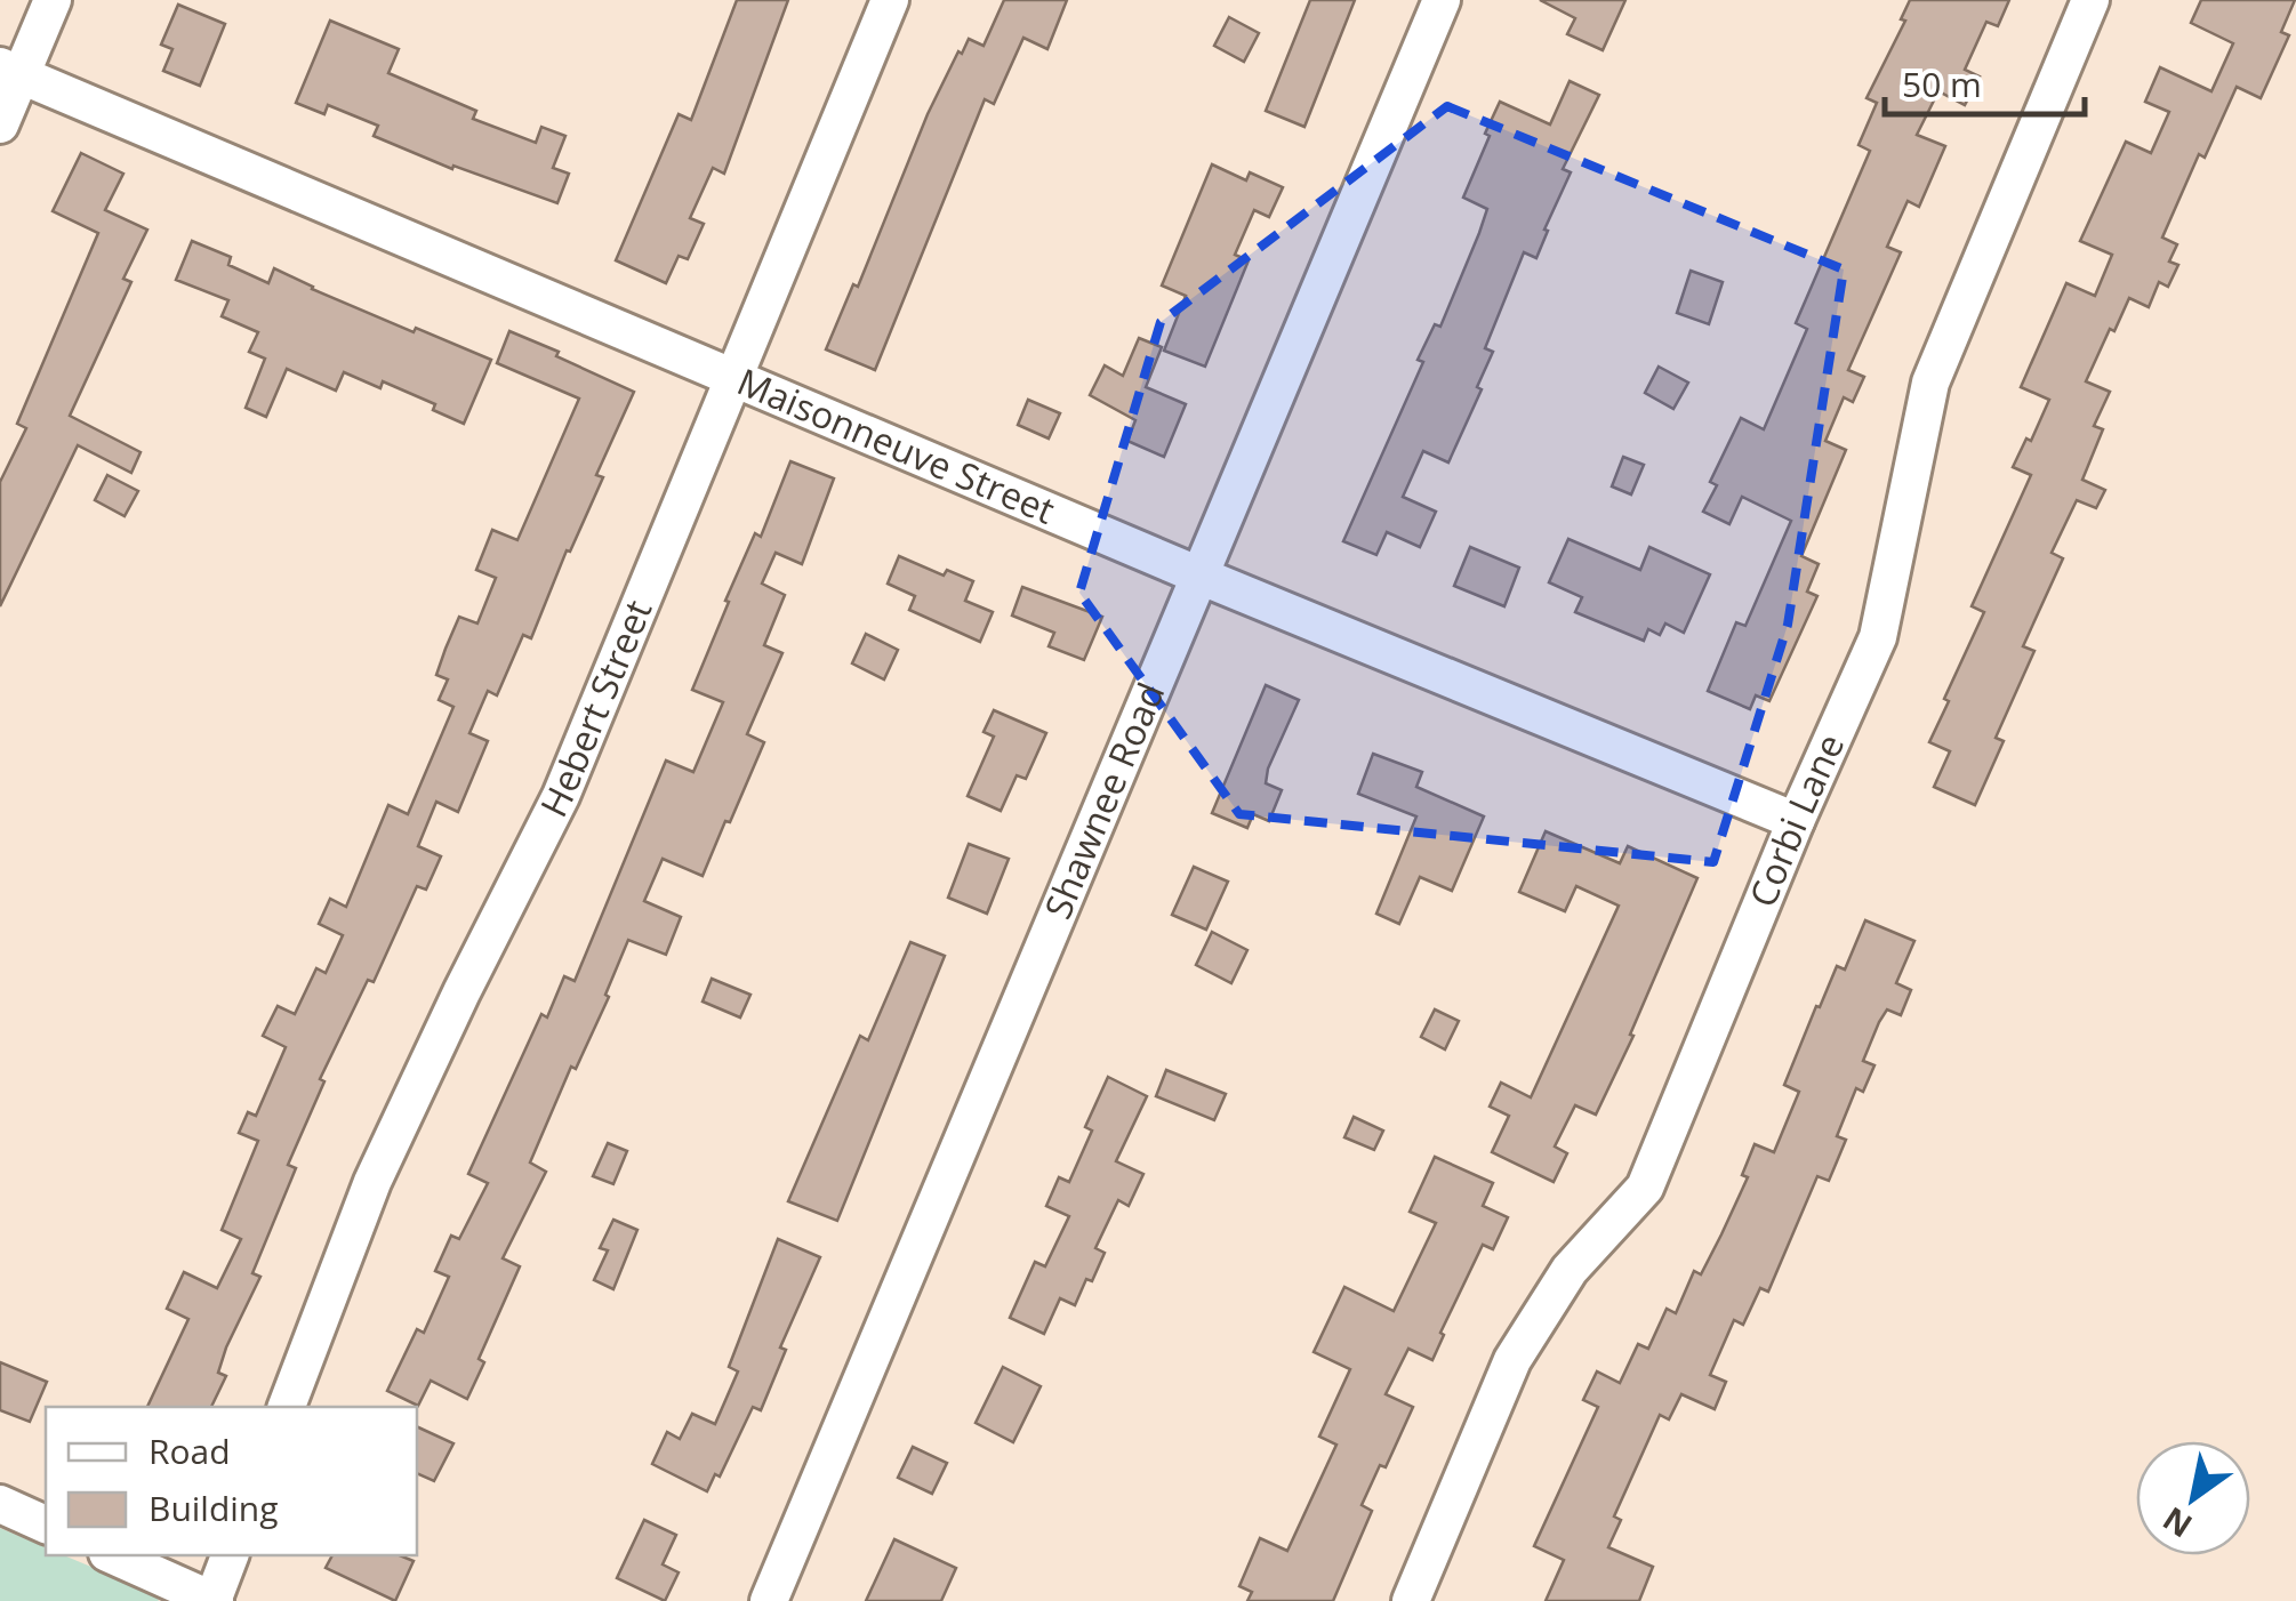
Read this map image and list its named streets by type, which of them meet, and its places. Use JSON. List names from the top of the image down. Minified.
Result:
{"streets":{"street":["Maisonneuve Street","Hebert Street","Shawnee Road","Corbi Lane"]},"crossings":[["Maisonneuve Street","Hebert Street"],["Maisonneuve Street","Shawnee Road"],["Maisonneuve Street","Corbi Lane"]],"legend":["Road","Building"],"scale_bar":"50 m","north":"bottom left"}
